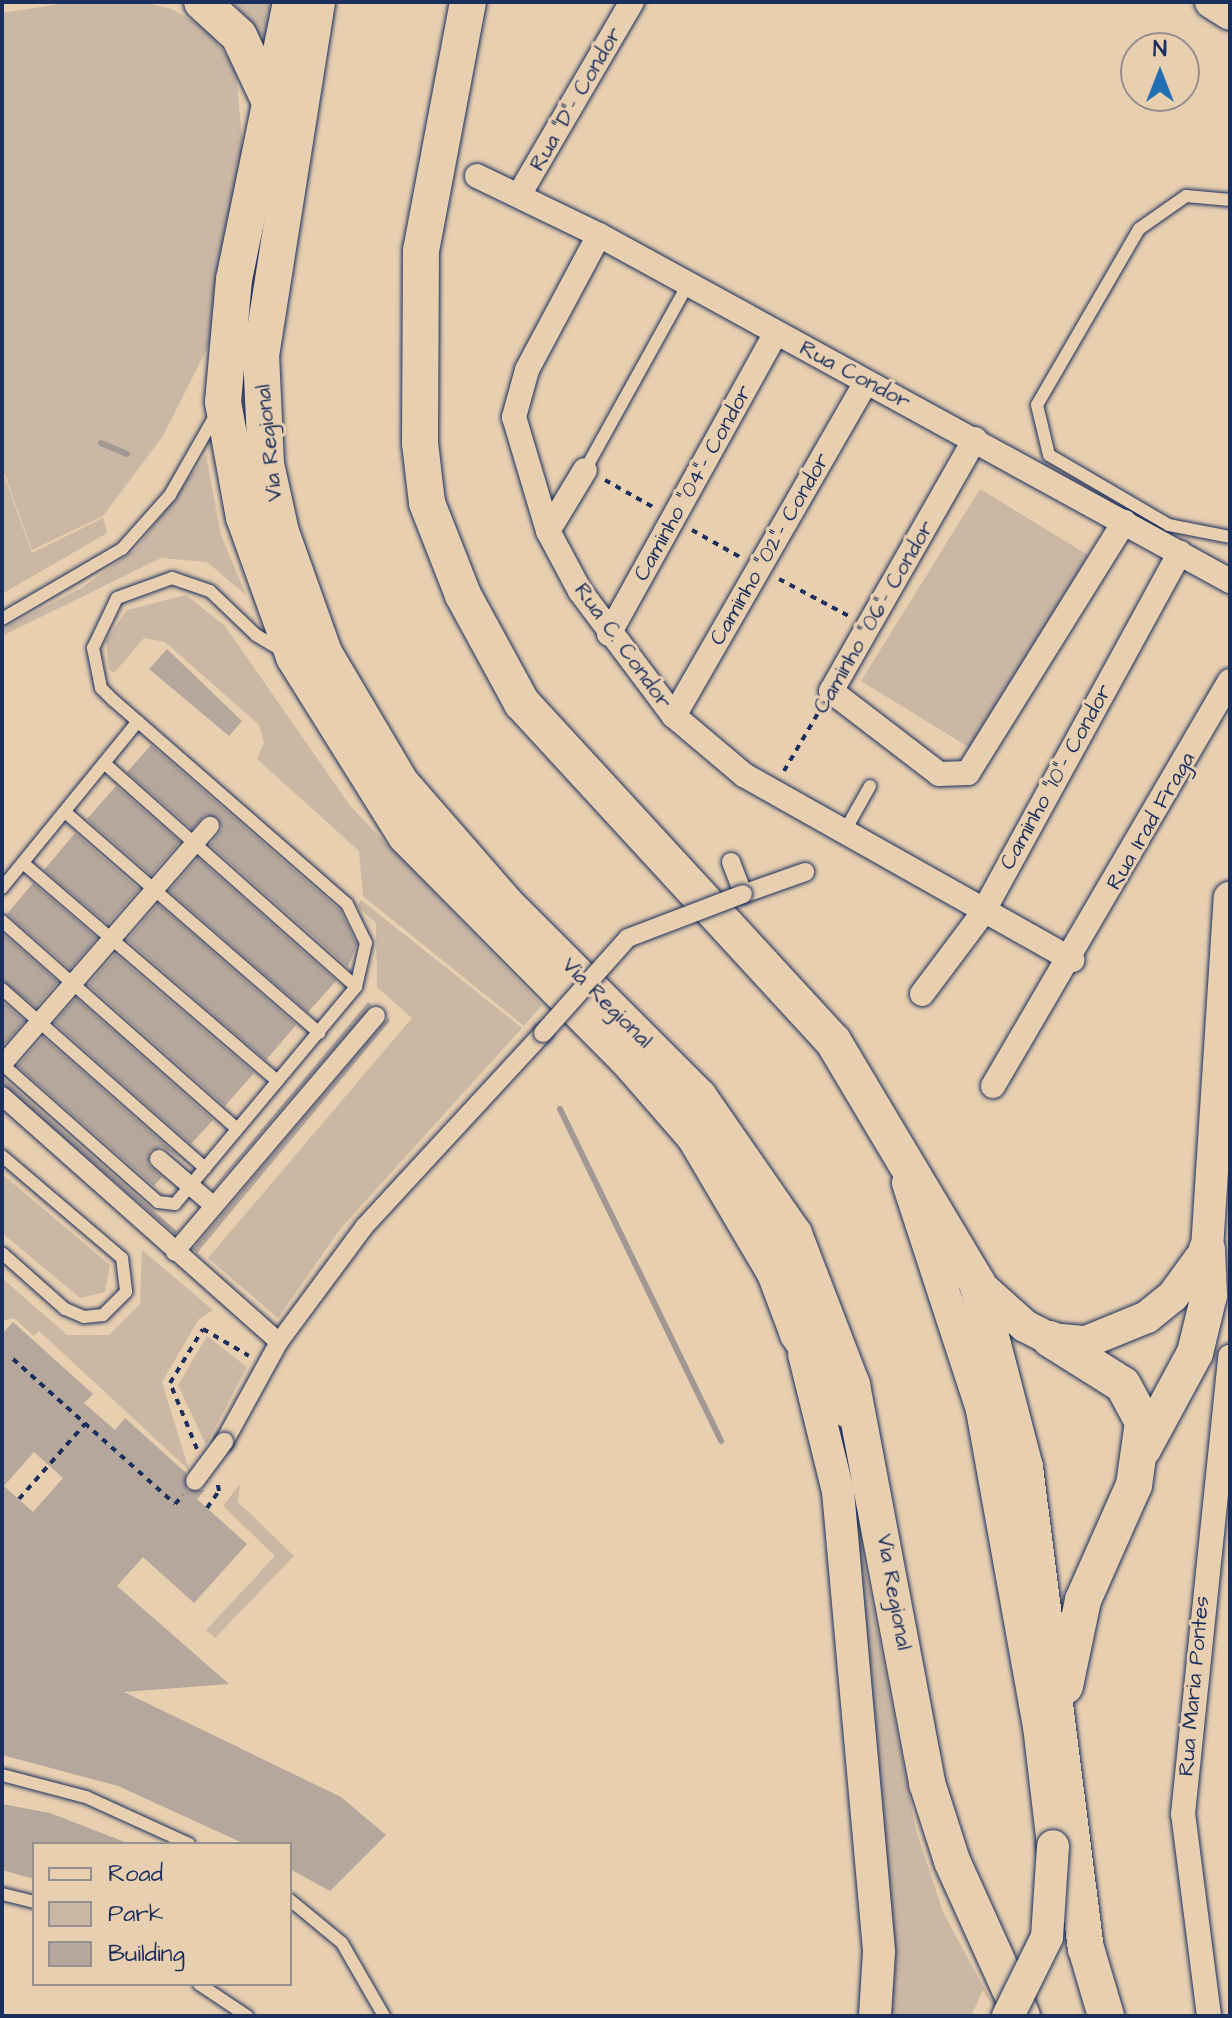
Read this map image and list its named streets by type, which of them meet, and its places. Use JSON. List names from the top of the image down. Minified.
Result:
{"streets":{"main road":["Via Regional"],"street":["Rua \"D\"- Condor","Rua Condor","Caminho \"04\"- Condor","Caminho \"02\"- Condor","Caminho \"06\"- Condor","Rua C. Condor","Caminho \"10\"- Condor","Rua Irad Fraga","Rua Maria Pontes"]},"crossings":[["Rua \"D\"- Condor","Rua Condor"],["Rua Condor","Caminho \"04\"- Condor"],["Rua Condor","Caminho \"02\"- Condor"],["Rua Condor","Caminho \"06\"- Condor"],["Rua Condor","Rua C. Condor"],["Rua Condor","Caminho \"10\"- Condor"],["Caminho \"04\"- Condor","Rua C. Condor"],["Caminho \"02\"- Condor","Rua C. Condor"],["Caminho \"06\"- Condor","Rua C. Condor"],["Rua C. Condor","Caminho \"10\"- Condor"],["Rua C. Condor","Rua Irad Fraga"]],"legend":["Road","Park","Building"],"north":"top"}
